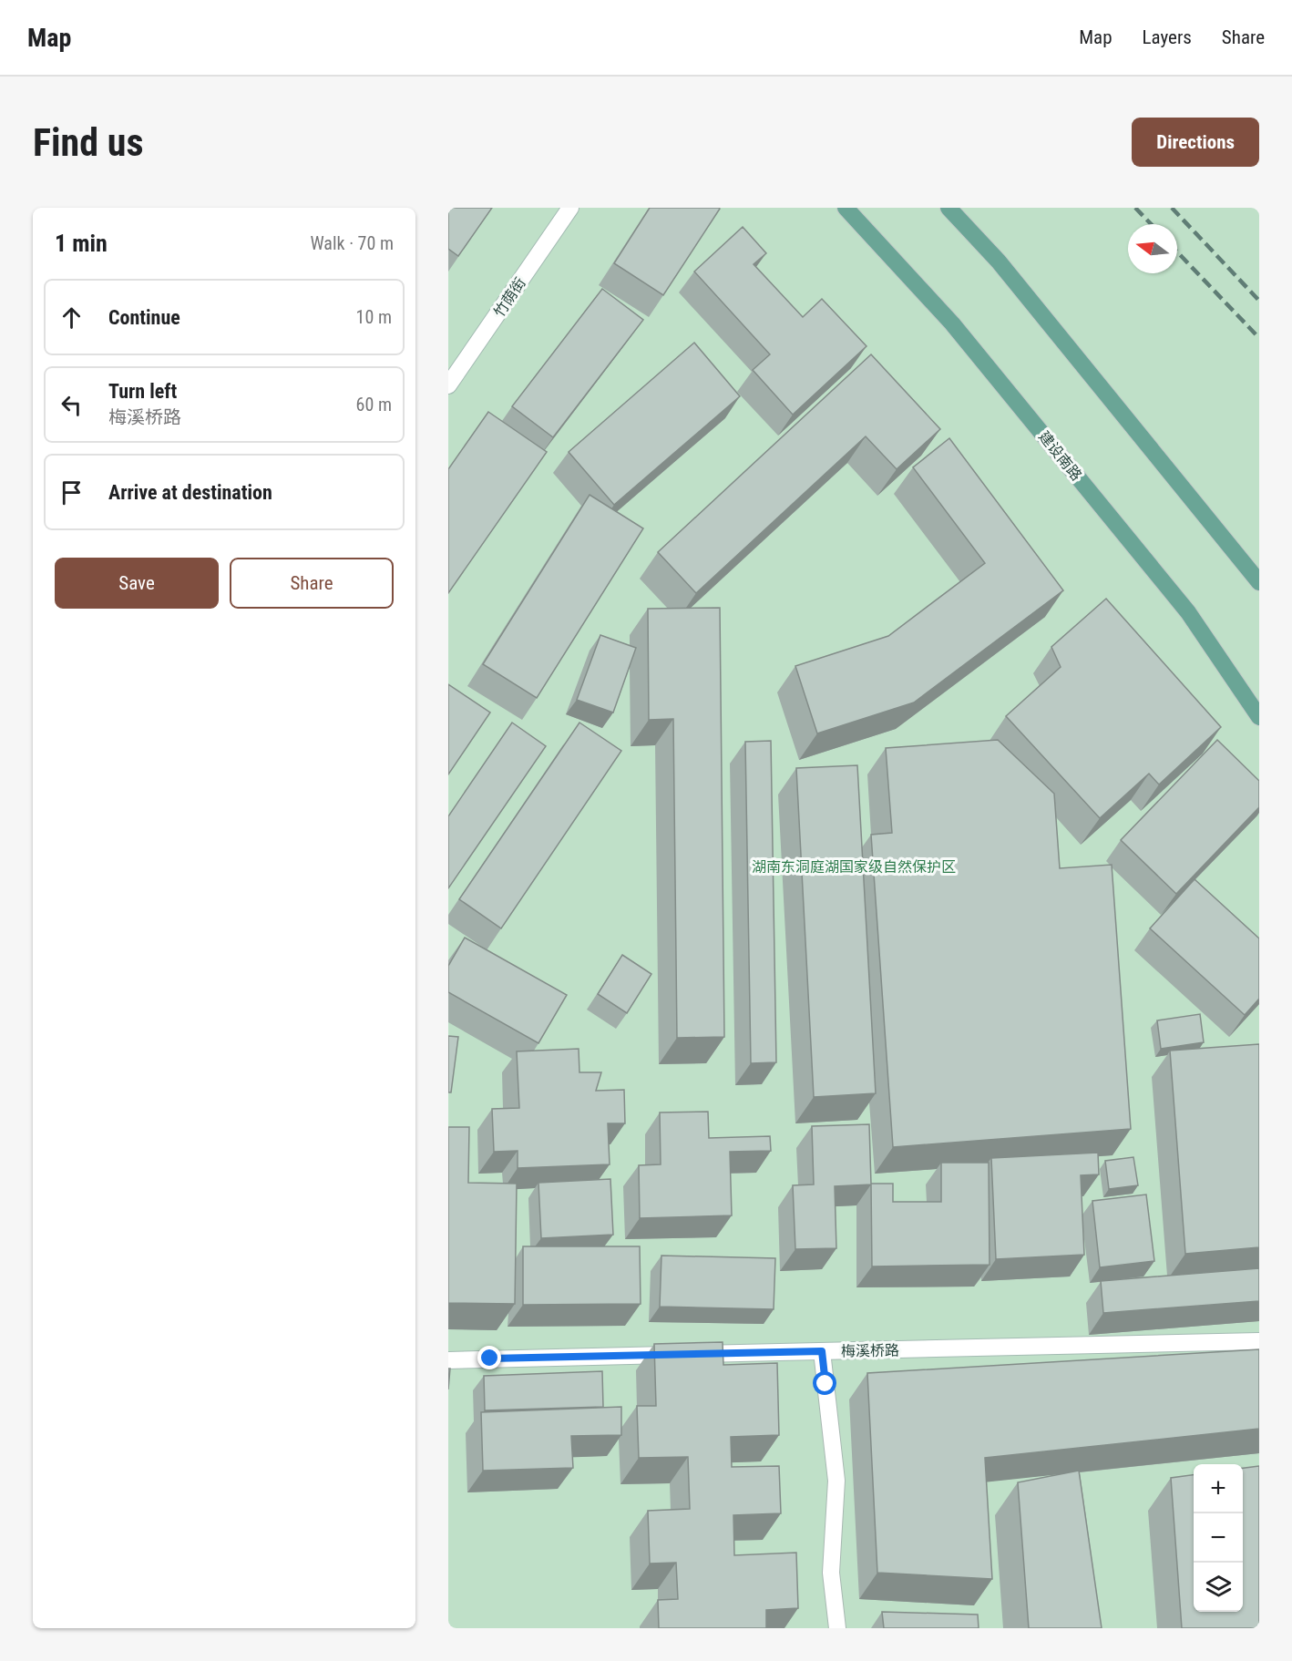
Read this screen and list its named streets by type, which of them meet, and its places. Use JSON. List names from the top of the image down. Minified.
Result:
{"streets":{"main road":["竹荫街","建设南路","梅溪桥路"]},"parks":["湖南东洞庭湖国家级自然保护区"],"north":"left","page":{"header":"Map","nav":["Map","Layers","Share"],"buttons":["Directions",["Save","Share"]],"title":"Find us","heading":["1 min","Walk · 70 m"],"list":[["Continue","10 m"],["Turn left","梅溪桥路","60 m"],"Arrive at destination"],"map_buttons":["+","−"]}}
